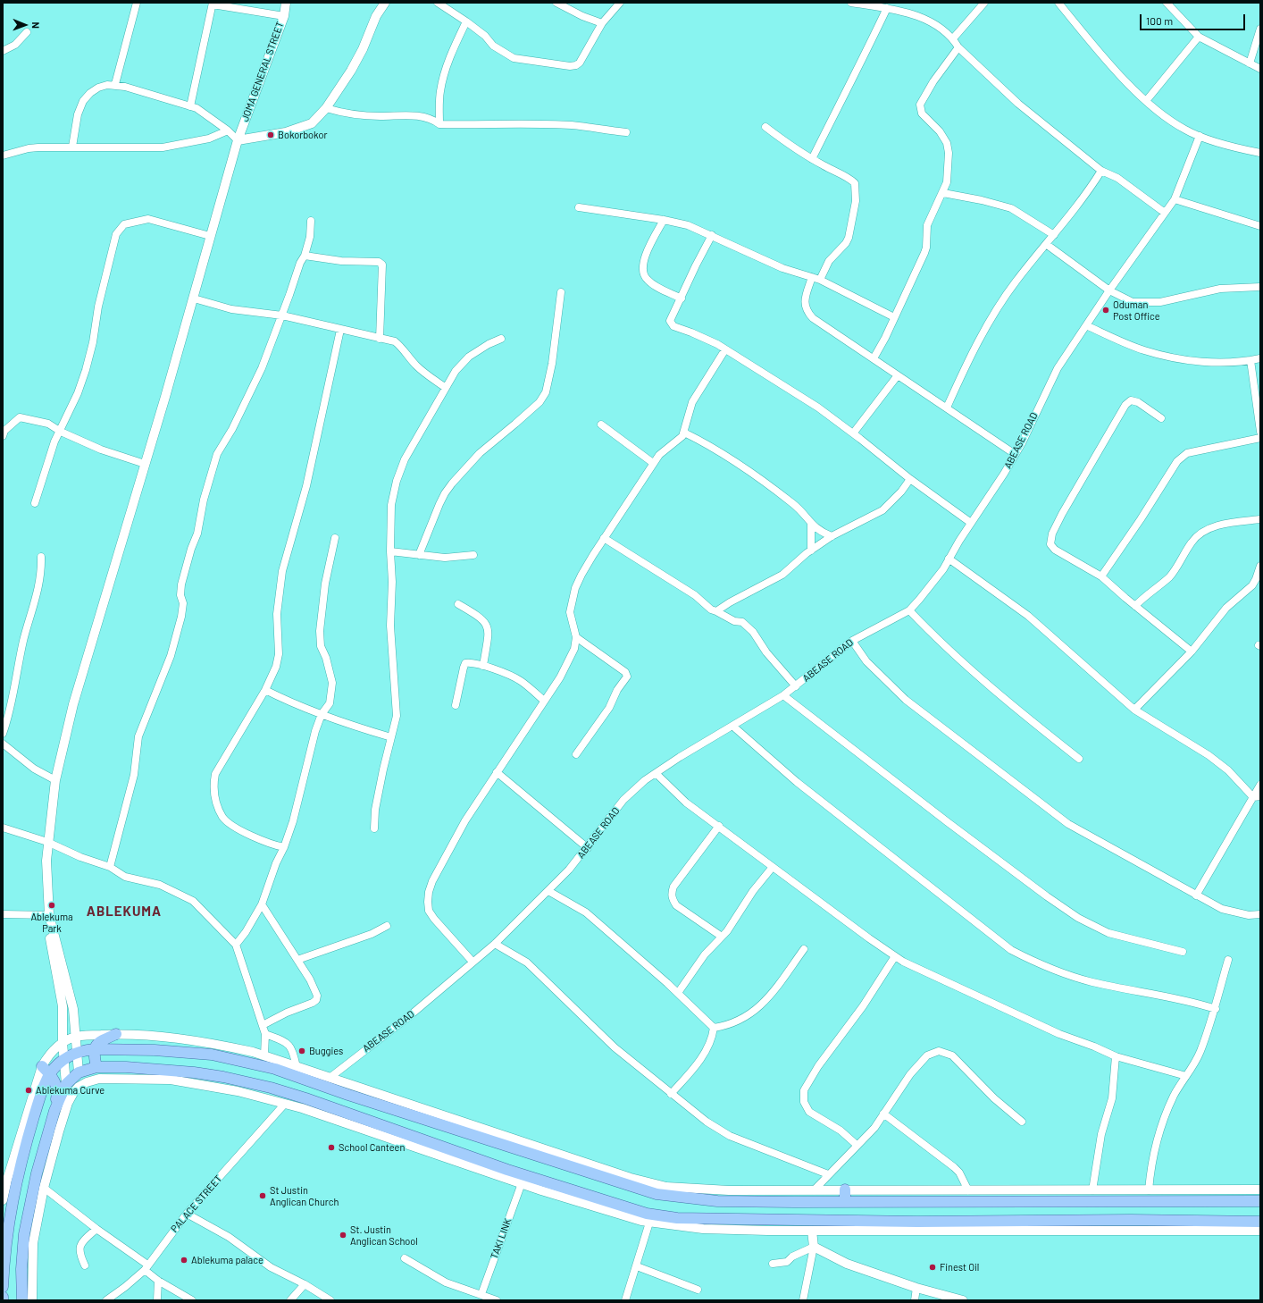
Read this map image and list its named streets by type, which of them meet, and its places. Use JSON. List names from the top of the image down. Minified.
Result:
{"streets":{"street":["JOMA GENERAL STREET","ABEASE ROAD","PALACE STREET","TAKI LINK"]},"districts":["ABLEKUMA"],"places":["Bokorbokor","Oduman Post Office","Ablekuma Park","Buggies","Ablekuma Curve","School Canteen","St Justin Anglican Church","St. Justin Anglican School","Ablekuma palace","Finest Oil"],"scale_bar":"100 m","north":"right"}
